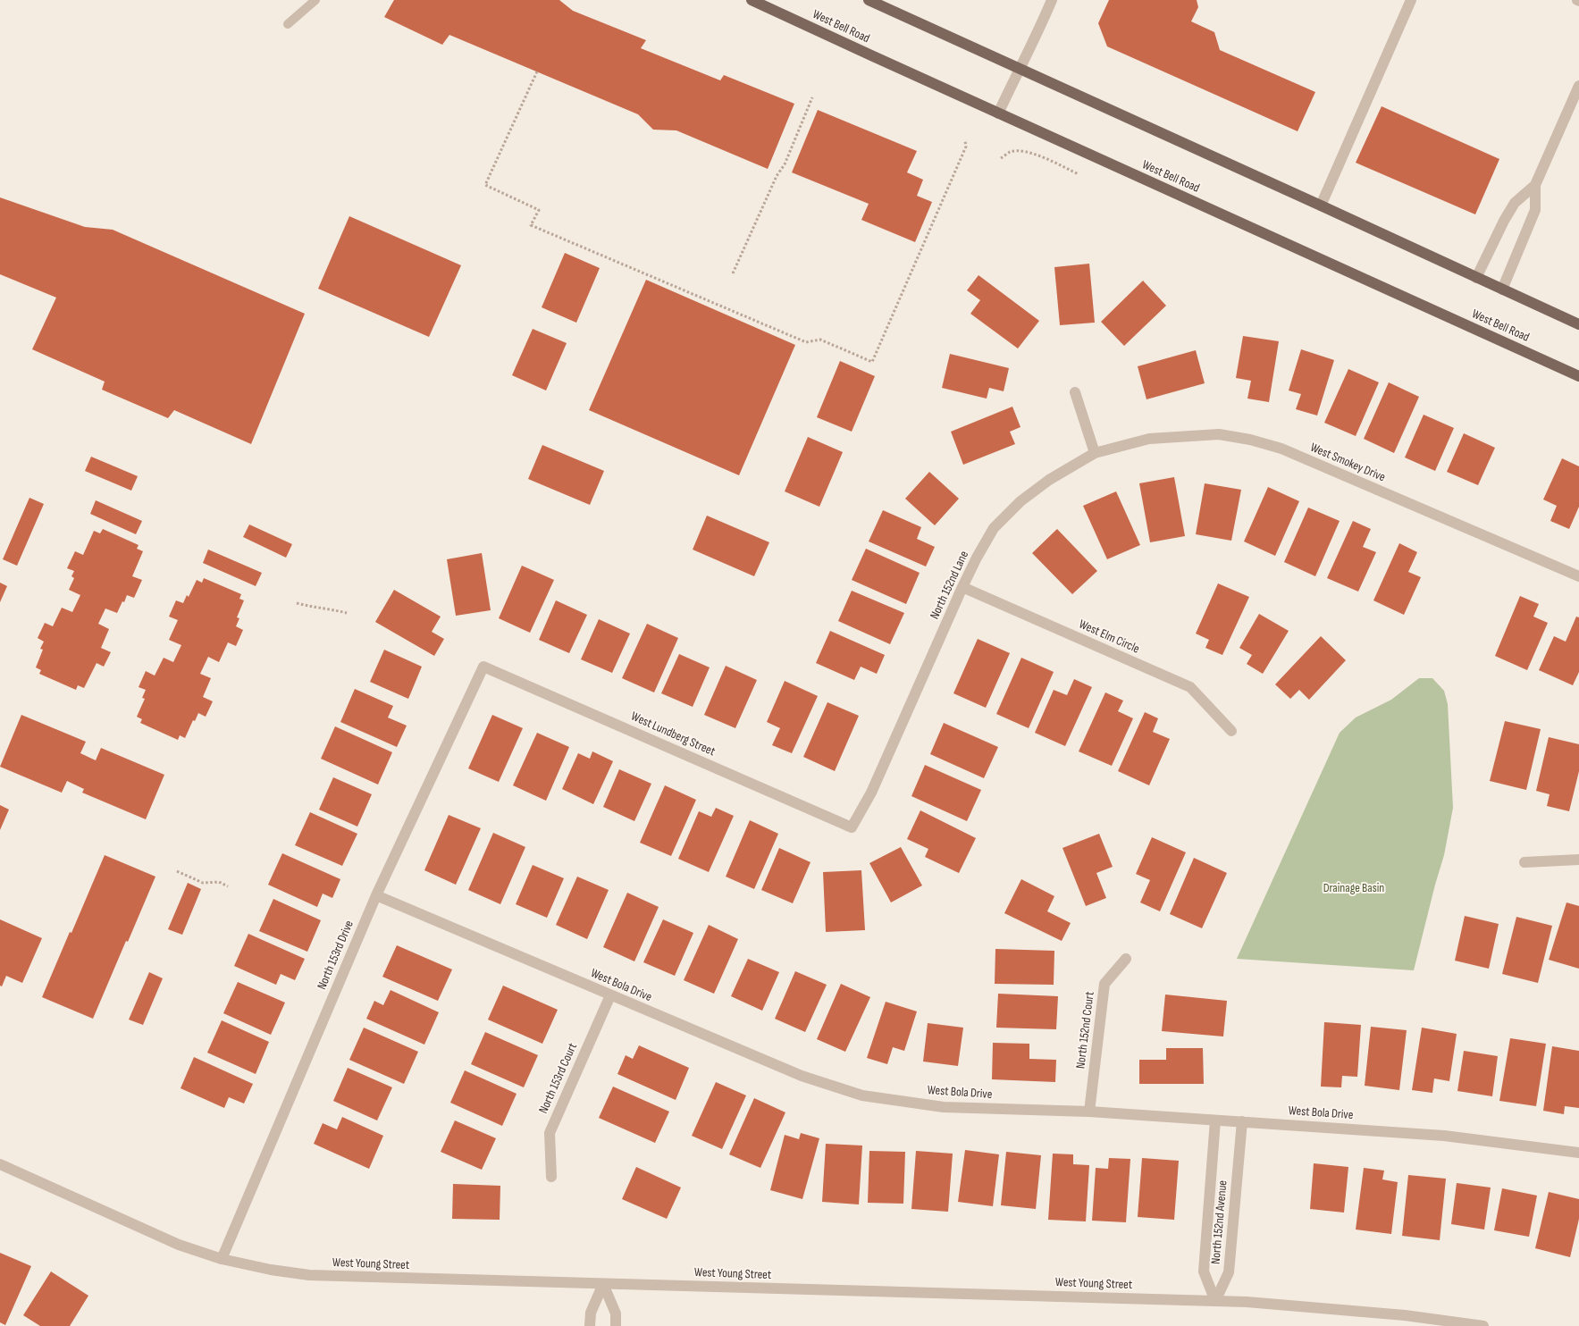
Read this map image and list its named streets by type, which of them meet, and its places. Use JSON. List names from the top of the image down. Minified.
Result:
{"streets":{"main road":["West Bell Road"],"street":["West Smokey Drive","North 152nd Lane","West Elm Circle","West Lundberg Street","North 153rd Drive","West Bola Drive","North 152nd Court","North 153rd Court","North 152nd Avenue","West Young Street"]},"crossings":[["West Smokey Drive","North 152nd Lane"],["North 152nd Lane","West Elm Circle"],["North 152nd Lane","West Lundberg Street"],["West Lundberg Street","North 153rd Drive"],["North 153rd Drive","West Bola Drive"],["North 153rd Drive","West Young Street"],["West Bola Drive","North 152nd Court"],["West Bola Drive","North 153rd Court"],["West Bola Drive","North 152nd Avenue"],["North 152nd Avenue","West Young Street"]],"parks":["Drainage Basin"]}
